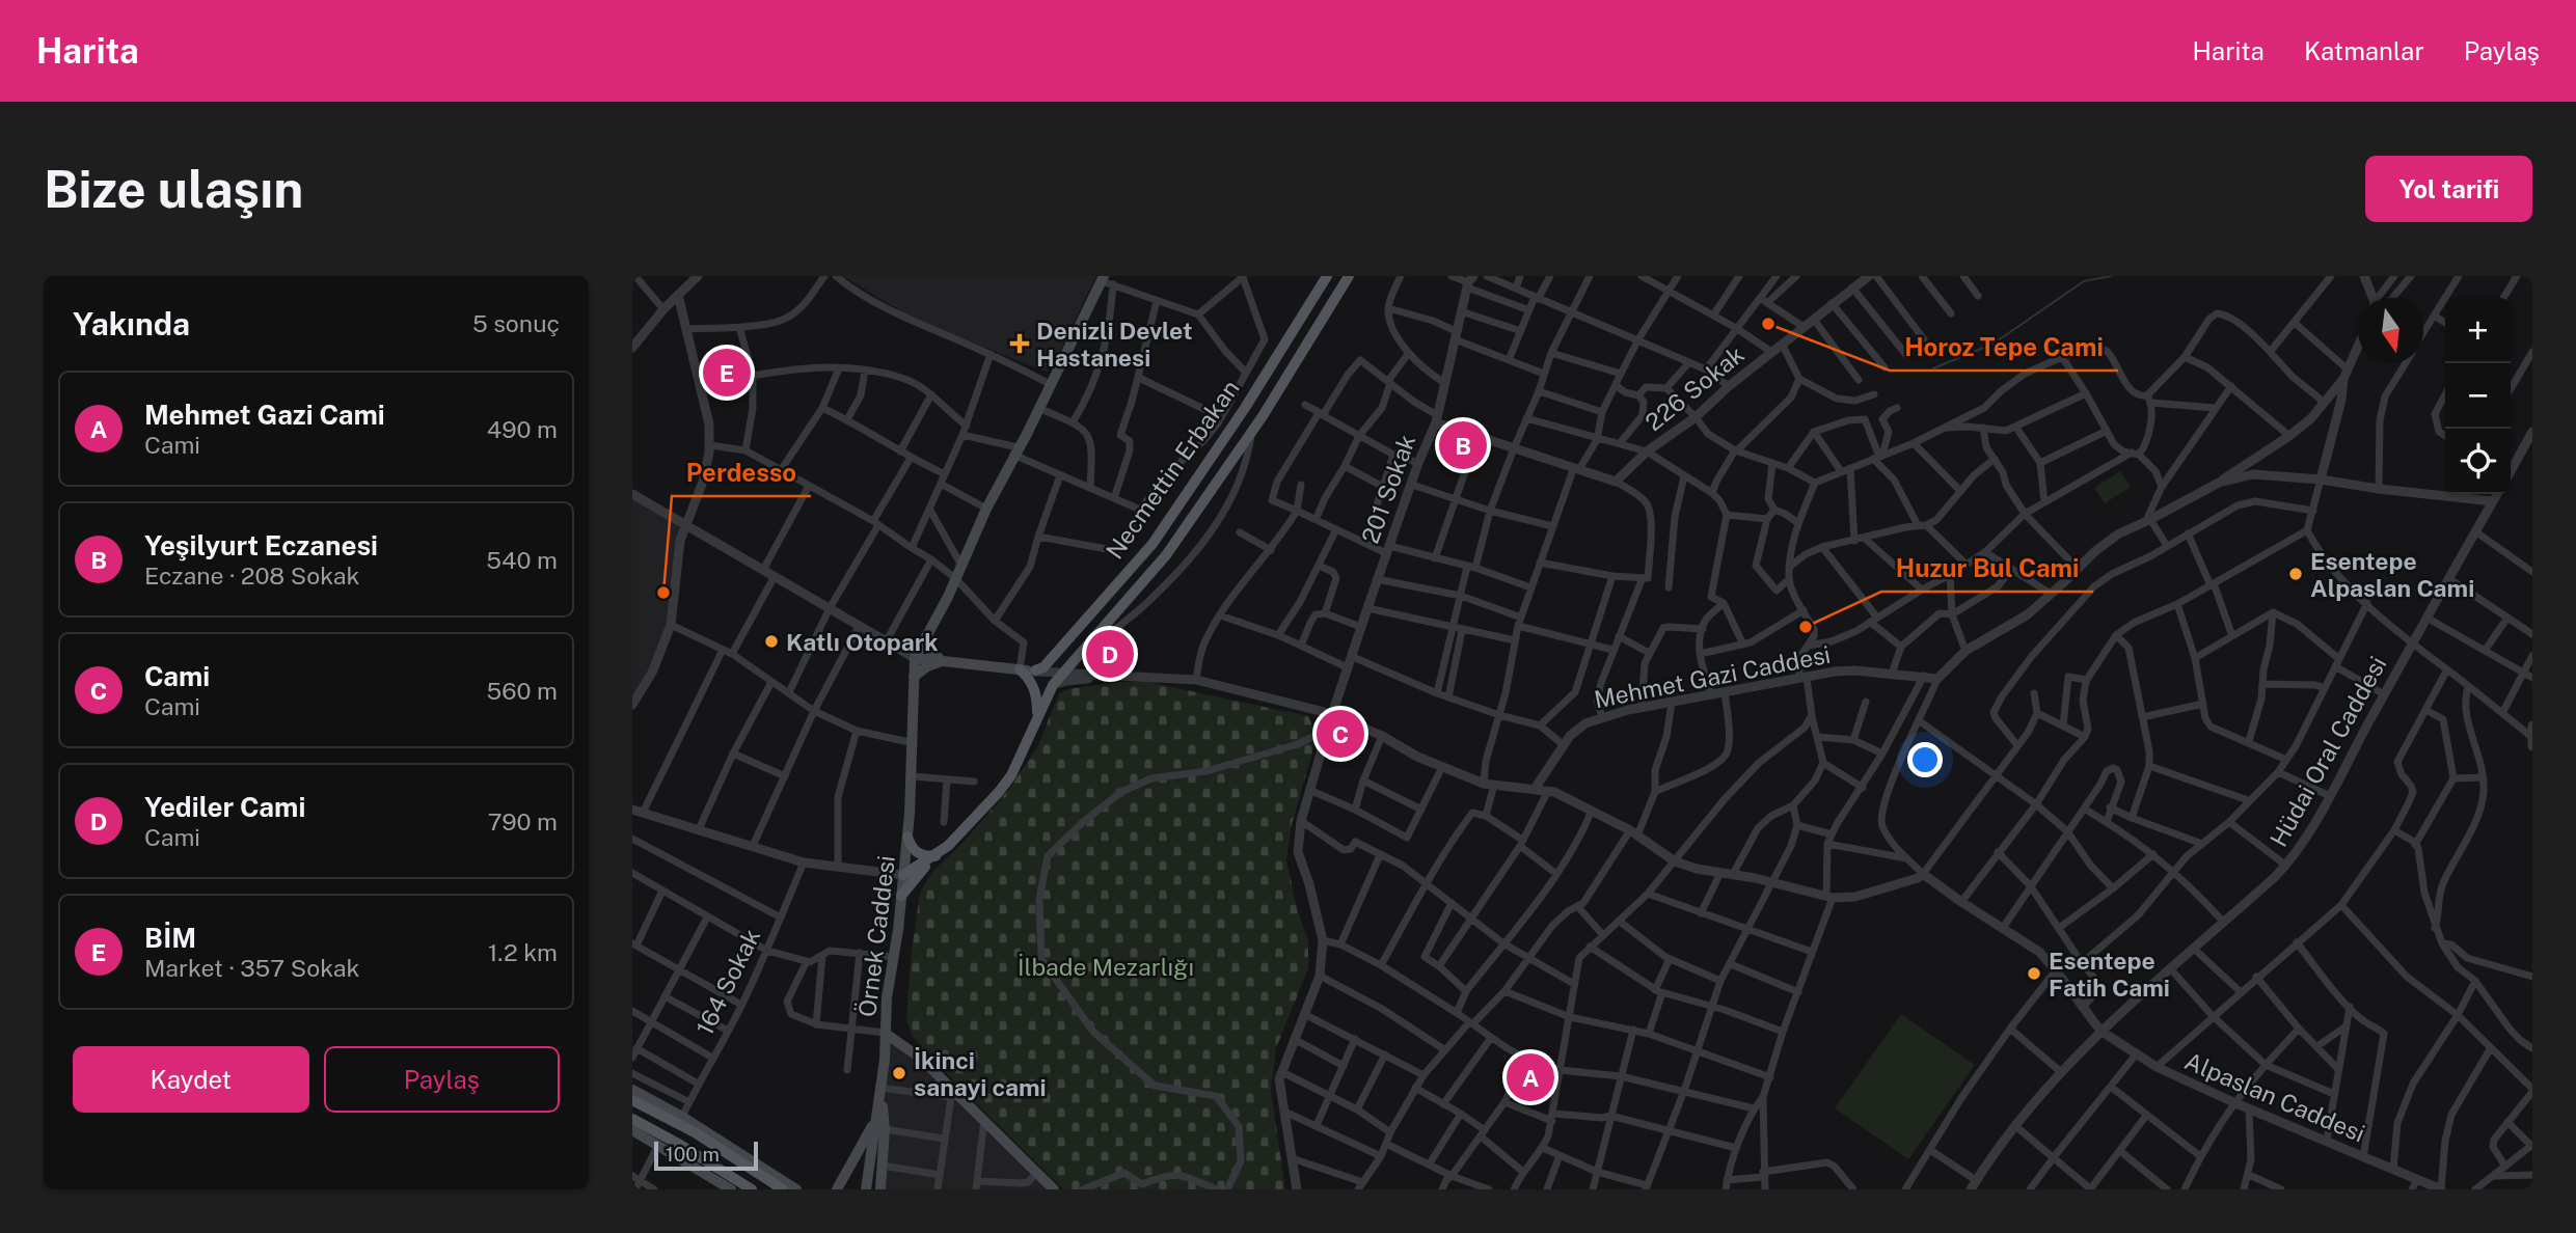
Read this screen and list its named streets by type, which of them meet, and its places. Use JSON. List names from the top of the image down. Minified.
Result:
{"streets":{"main road":["Necmettin Erbakan","Örnek Caddesi"],"street":["226 Sokak","201 Sokak","Mehmet Gazi Caddesi","Hüdai Oral Caddesi","164 Sokak","Alpaslan Caddesi"]},"crossings":[["Hüdai Oral Caddesi","Alpaslan Caddesi"]],"parks":["İlbade Mezarlığı"],"places":{"other":["Horoz Tepe Cami","Esentepe Alpaslan Cami","Perdesso","Huzur Bul Cami","Katlı Otopark","Esentepe Fatih Cami","İkinci sanayi cami"],"health":["Denizli Devlet Hastanesi"]},"scale_bar":"100 m","north":"bottom","page":{"header":"Harita","nav":["Harita","Katmanlar","Paylaş"],"buttons":["Yol tarifi",["Kaydet","Paylaş"]],"title":"Bize ulaşın","heading":["Yakında","5 sonuç"],"map_buttons":["+","−"],"pins":["E","B","D","C","A"],"list":[{"mark":"A","name":"Mehmet Gazi Cami","note":"Cami","value":"490 m"},{"mark":"B","name":"Yeşilyurt Eczanesi","note":"Eczane · 208 Sokak","value":"540 m"},{"mark":"C","name":"Cami","note":"Cami","value":"560 m"},{"mark":"D","name":"Yediler Cami","note":"Cami","value":"790 m"},{"mark":"E","name":"BİM","note":"Market · 357 Sokak","value":"1.2 km"}],"scale":"100 m"}}
